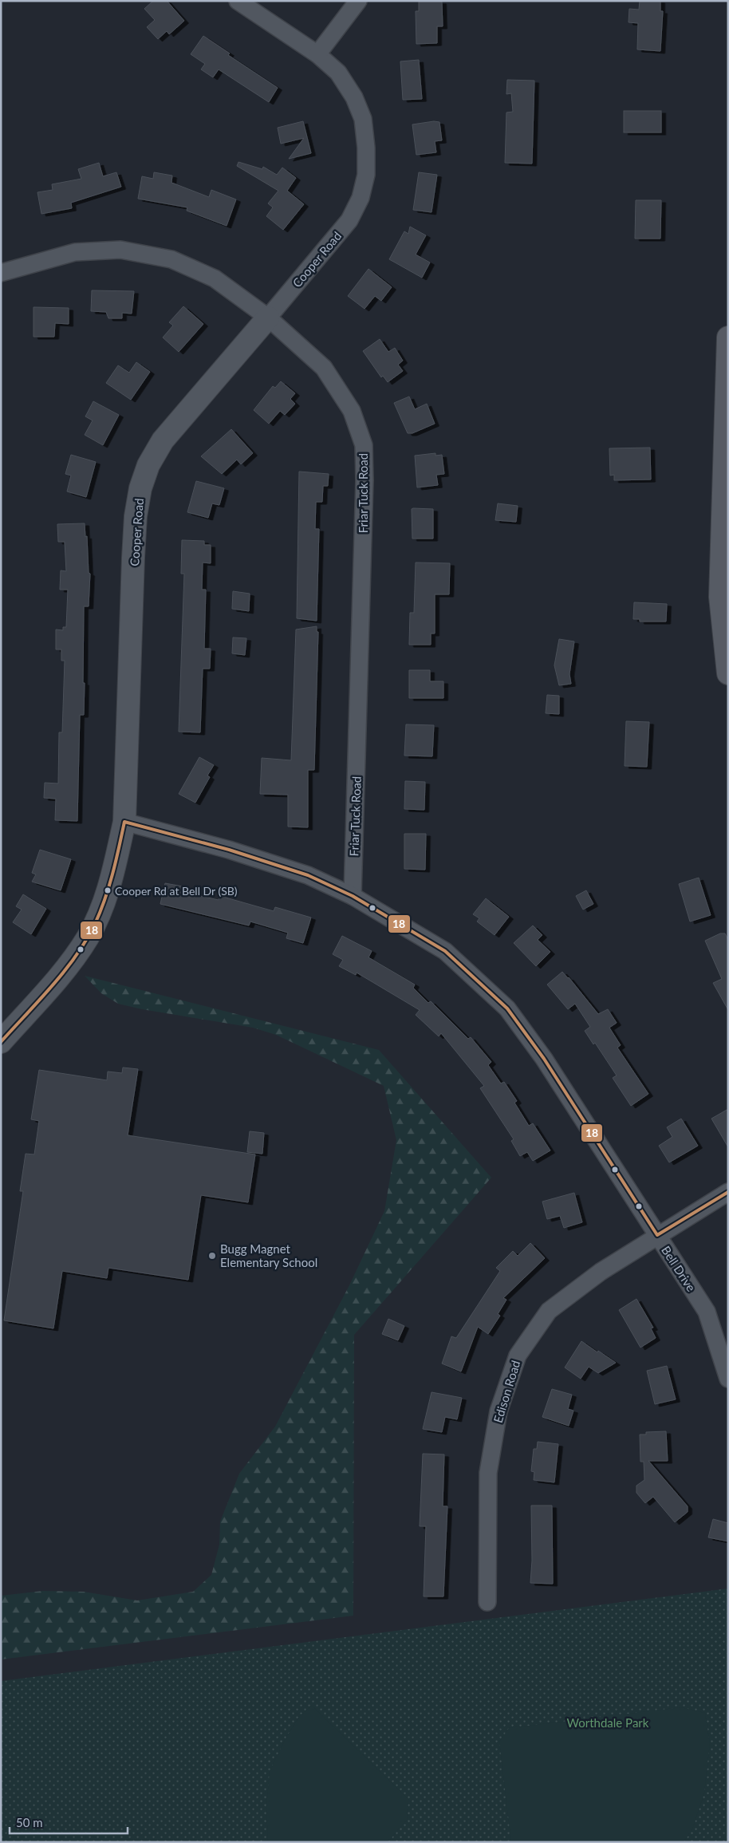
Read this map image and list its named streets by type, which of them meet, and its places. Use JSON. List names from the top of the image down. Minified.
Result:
{"streets":{"street":["Cooper Road","Friar Tuck Road","Bell Drive","Edison Road"]},"crossings":[["Cooper Road","Friar Tuck Road"],["Cooper Road","Bell Drive"],["Friar Tuck Road","Bell Drive"],["Bell Drive","Edison Road"]],"parks":["Worthdale Park"],"places":["Cooper Rd at Bell Dr (SB)","Bugg Magnet Elementary School"],"lines":["transit line 18"],"scale_bar":"50 m"}
